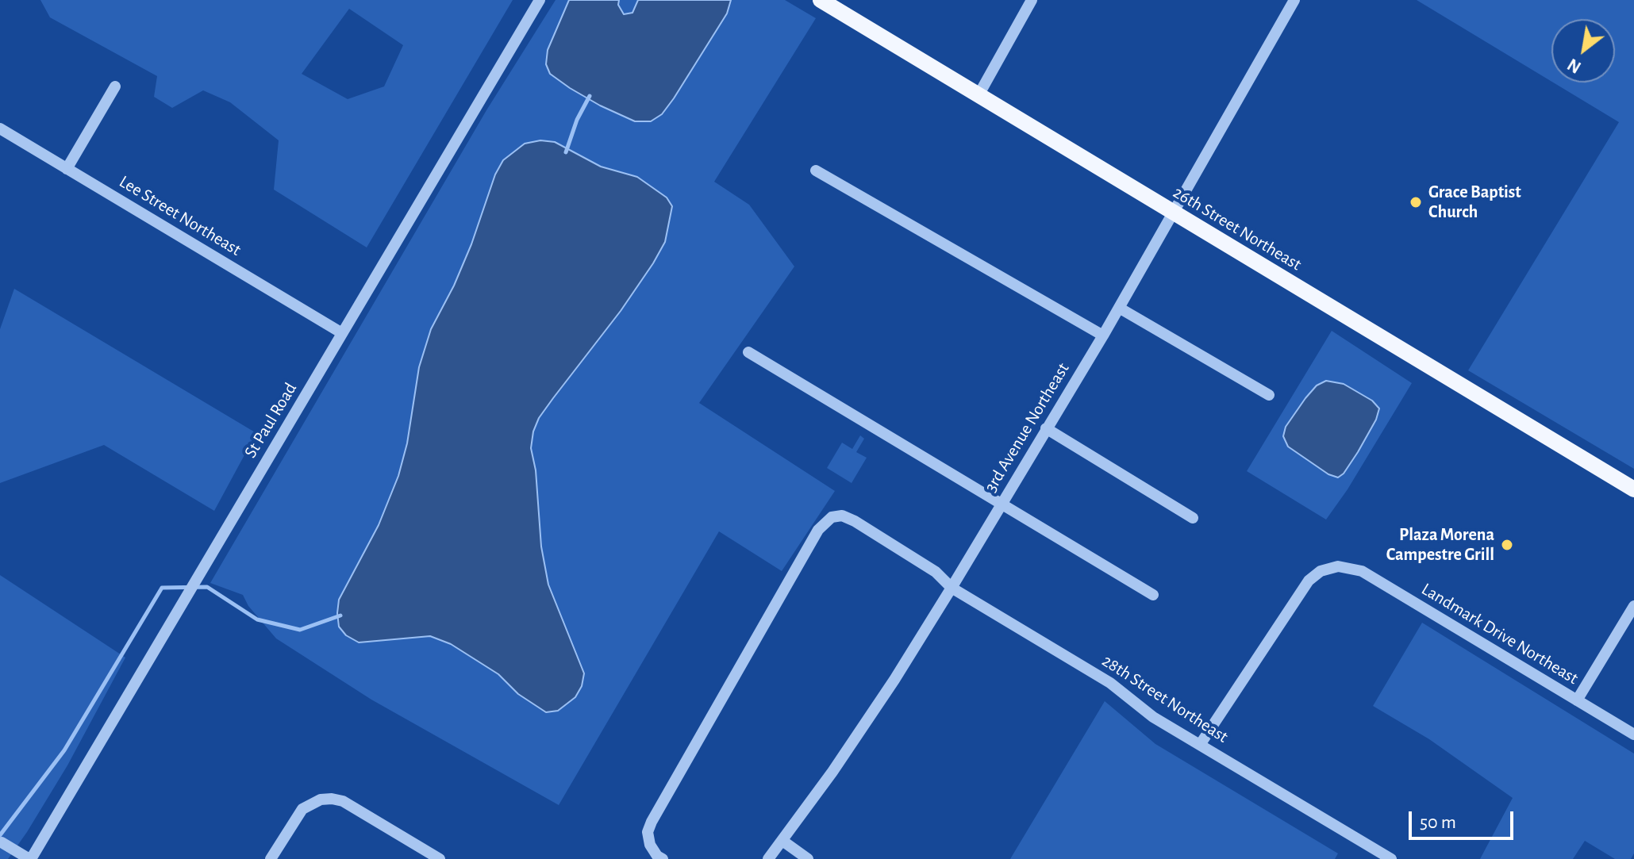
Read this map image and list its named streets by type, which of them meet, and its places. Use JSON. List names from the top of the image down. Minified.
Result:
{"streets":{"main road":["26th Street Northeast"],"street":["Lee Street Northeast","St Paul Road","3rd Avenue Northeast","Landmark Drive Northeast","28th Street Northeast"]},"crossings":[["Lee Street Northeast","St Paul Road"],["26th Street Northeast","3rd Avenue Northeast"],["3rd Avenue Northeast","28th Street Northeast"],["Landmark Drive Northeast","28th Street Northeast"]],"places":["Grace Baptist Church","Plaza Morena Campestre Grill"],"scale_bar":"50 m","north":"bottom left"}
